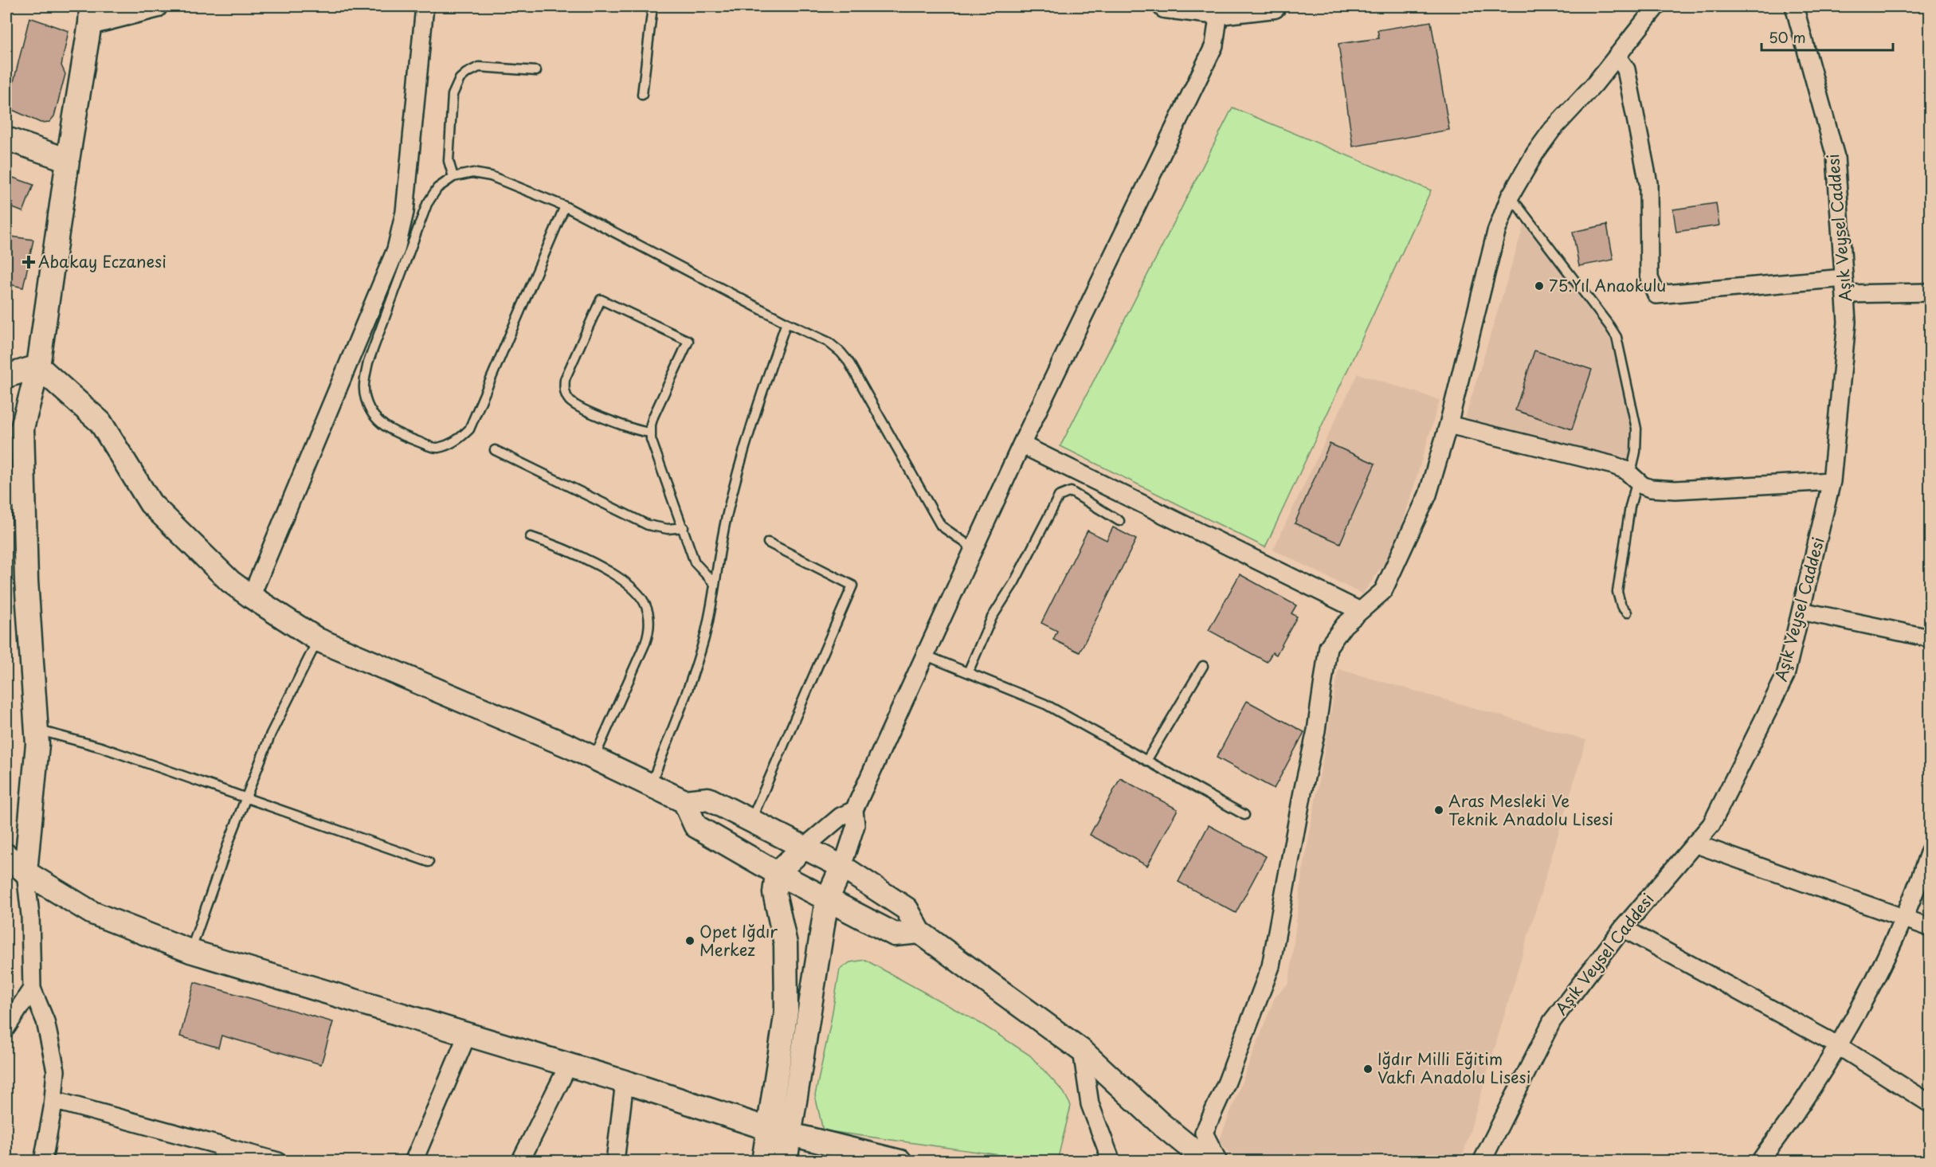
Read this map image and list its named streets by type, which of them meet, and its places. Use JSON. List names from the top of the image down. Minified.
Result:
{"streets":{"street":["Aşık Veysel Caddesi"]},"places":{"health":["Abakay Eczanesi"],"other":["75.Yıl Anaokulu","Aras Mesleki Ve Teknik Anadolu Lisesi","Opet Iğdır Merkez","Iğdır Milli Eğitim Vakfı Anadolu Lisesi"]},"scale_bar":"50 m"}
